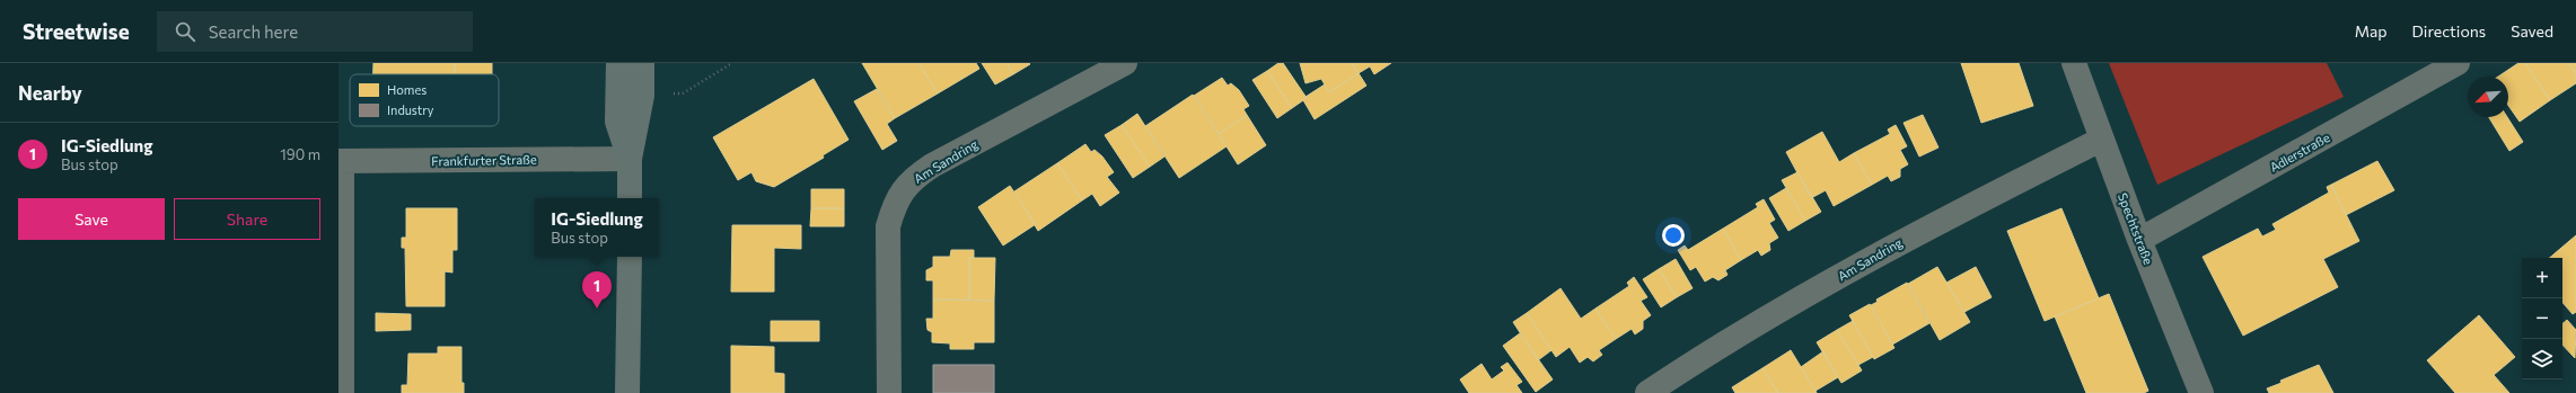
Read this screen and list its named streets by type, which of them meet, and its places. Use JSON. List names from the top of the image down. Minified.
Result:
{"streets":{"street":["Adlerstraße","Frankfurter Straße","Am Sandring","Spechtstraße"]},"crossings":[["Adlerstraße","Spechtstraße"],["Am Sandring","Spechtstraße"]],"legend":["Homes","Industry"],"north":"bottom left","page":{"header":"Streetwise","search":"Search here","nav":["Map","Directions","Saved"],"heading":"Nearby","list":[{"mark":"1","name":"IG-Siedlung","note":"Bus stop","value":"190 m"}],"buttons":["Save","Share"],"popup":["IG-Siedlung","Bus stop"],"map_buttons":["+","−"],"pins":"1"}}
